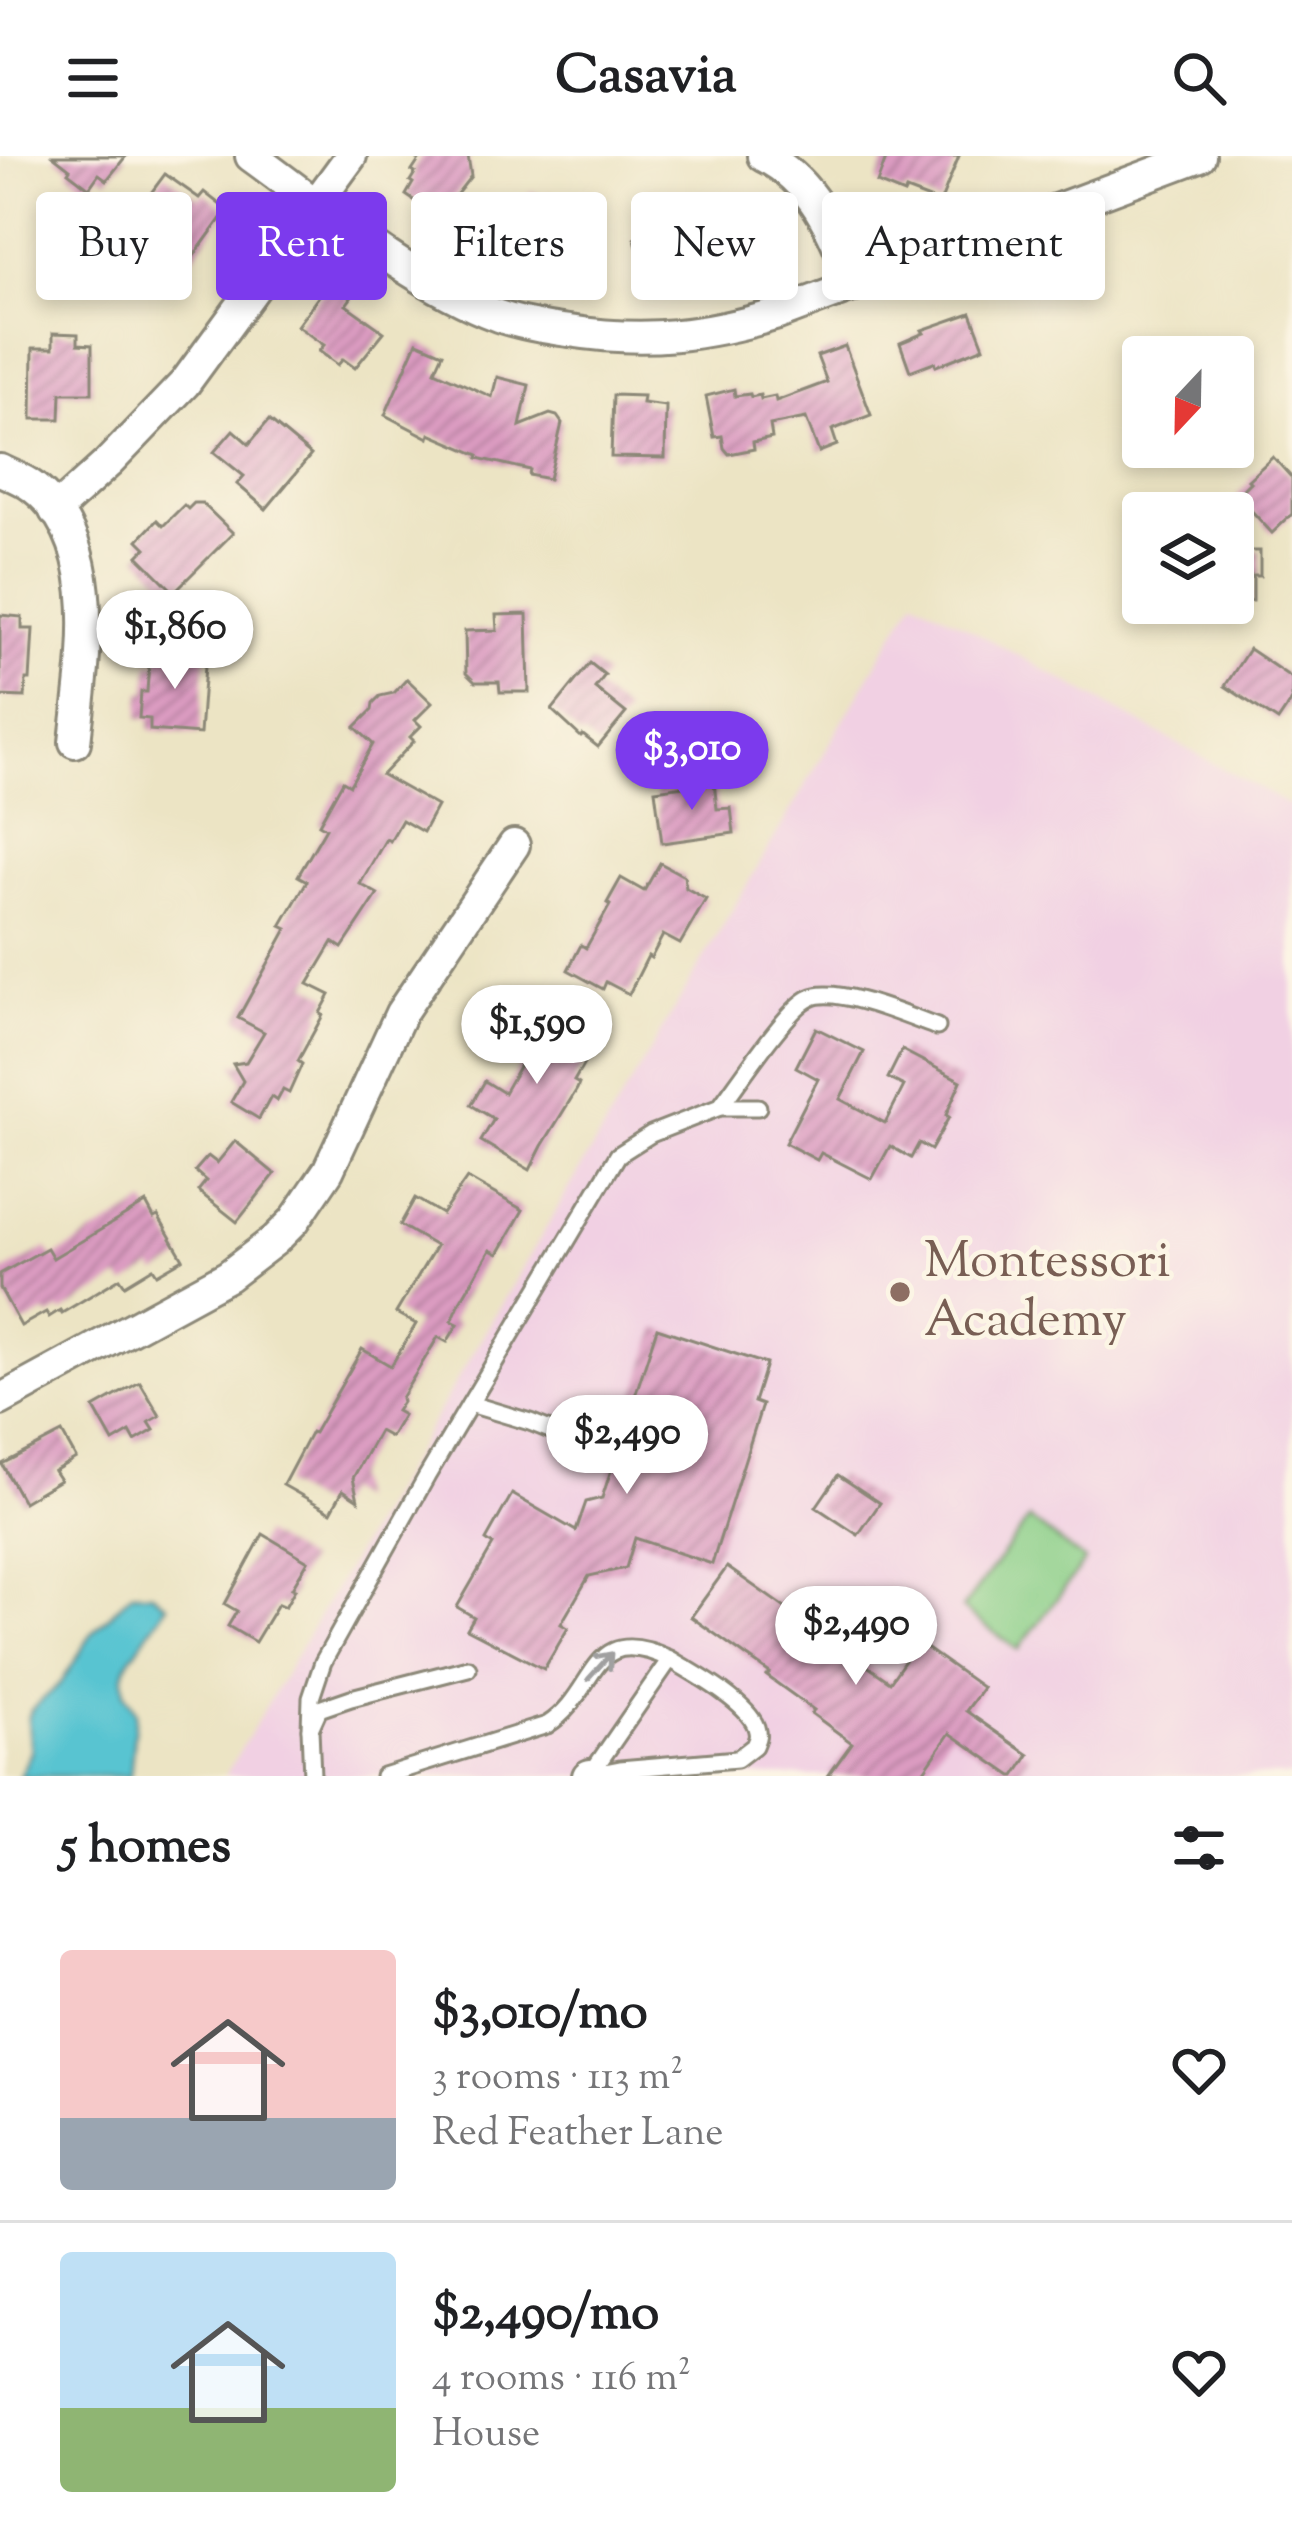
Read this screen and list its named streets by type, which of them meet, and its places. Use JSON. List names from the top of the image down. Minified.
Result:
{"places":["Montessori Academy"],"north":"bottom","page":{"header":"Casavia","chip":["Buy","Rent","Filters","New","Apartment"],"price":["$1,860","$3,010","$1,590","$2,490","$2,490"],"heading":"5 homes","list":[{"name":"$3,010/mo","note":"3 rooms · 113 m² · Red Feather Lane"},{"name":"$2,490/mo","note":"4 rooms · 116 m² · House"}]}}
